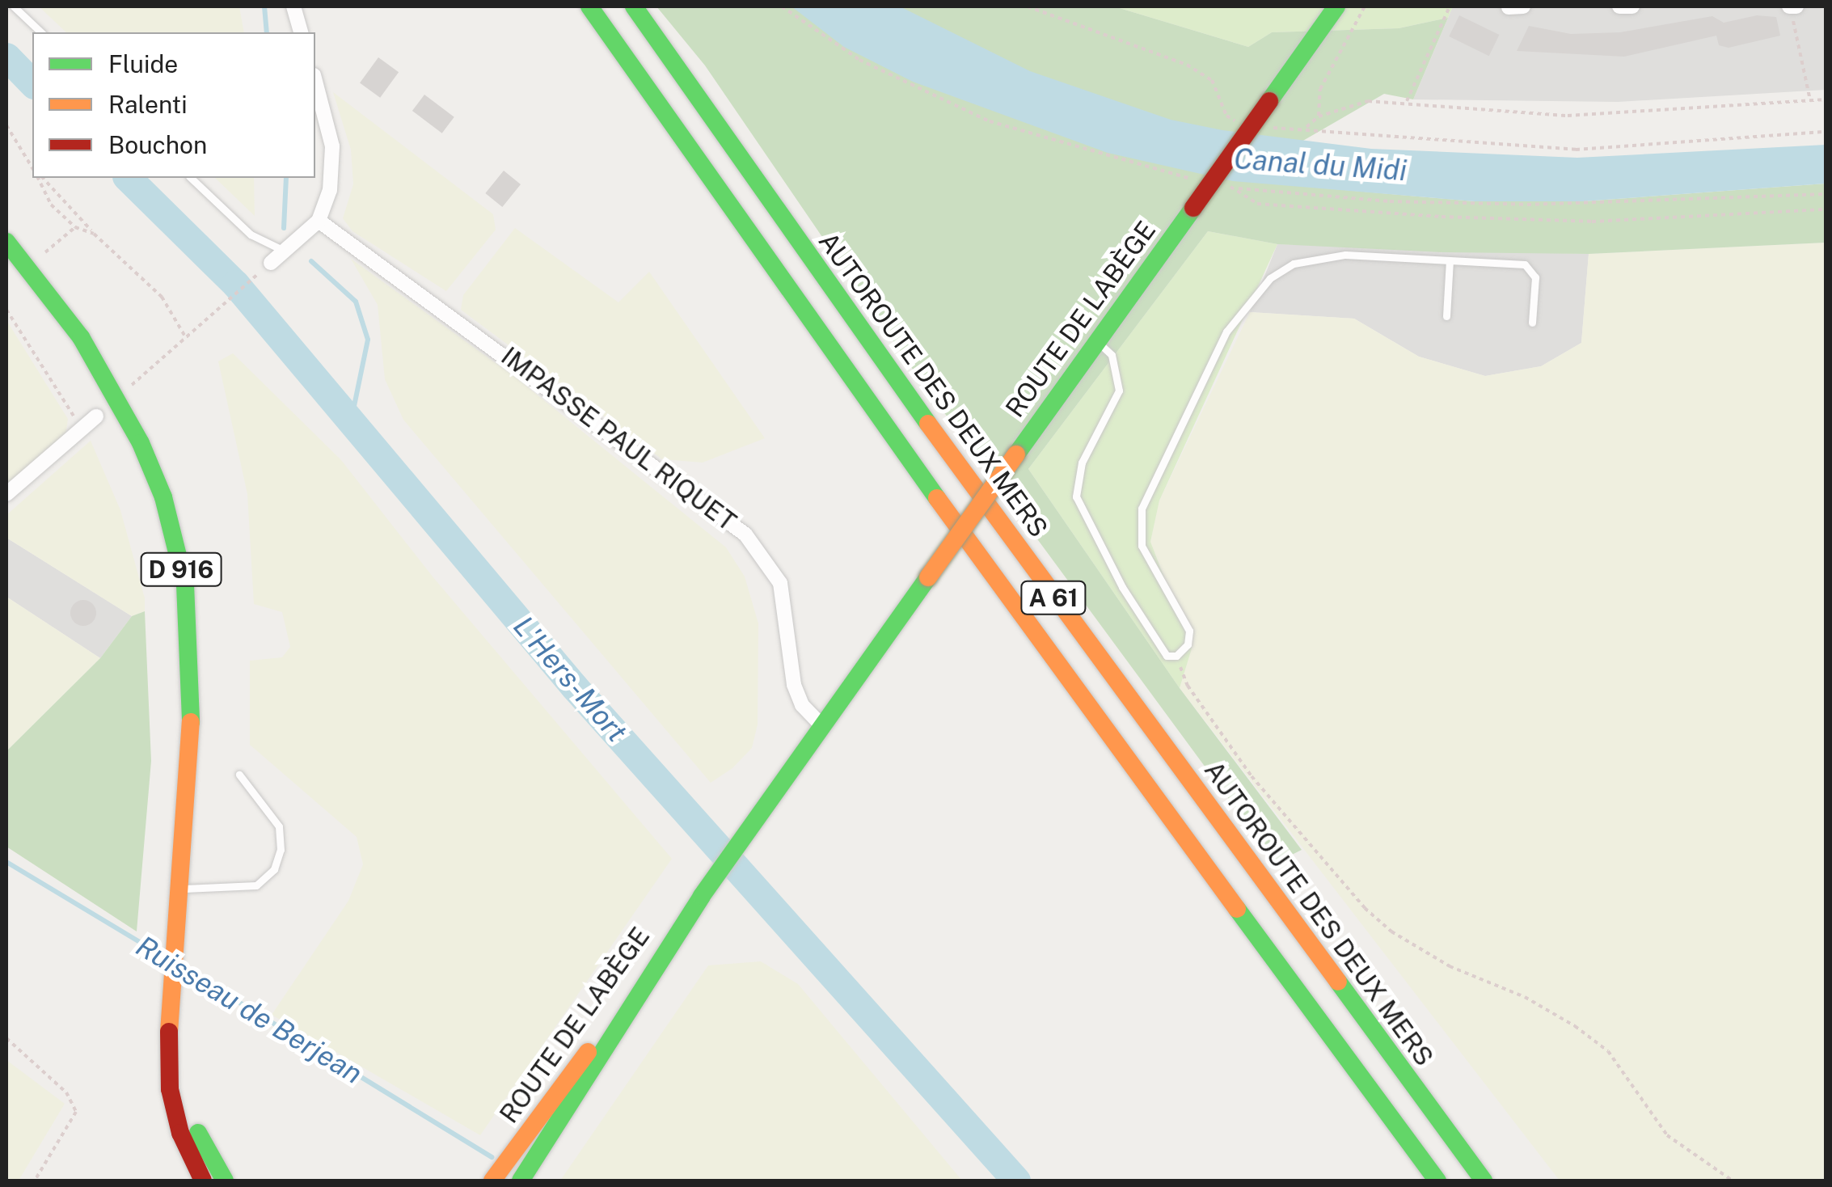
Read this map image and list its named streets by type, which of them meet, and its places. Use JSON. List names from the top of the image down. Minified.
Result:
{"streets":{"main road":["ROUTE DE LABÈGE","AUTOROUTE DES DEUX MERS","D 916","A 61"],"street":["IMPASSE PAUL RIQUET"]},"crossings":[["ROUTE DE LABÈGE","IMPASSE PAUL RIQUET"]],"water":["Canal du Midi","L'Hers-Mort","Ruisseau de Berjean"],"legend":["Fluide","Ralenti","Bouchon"]}
